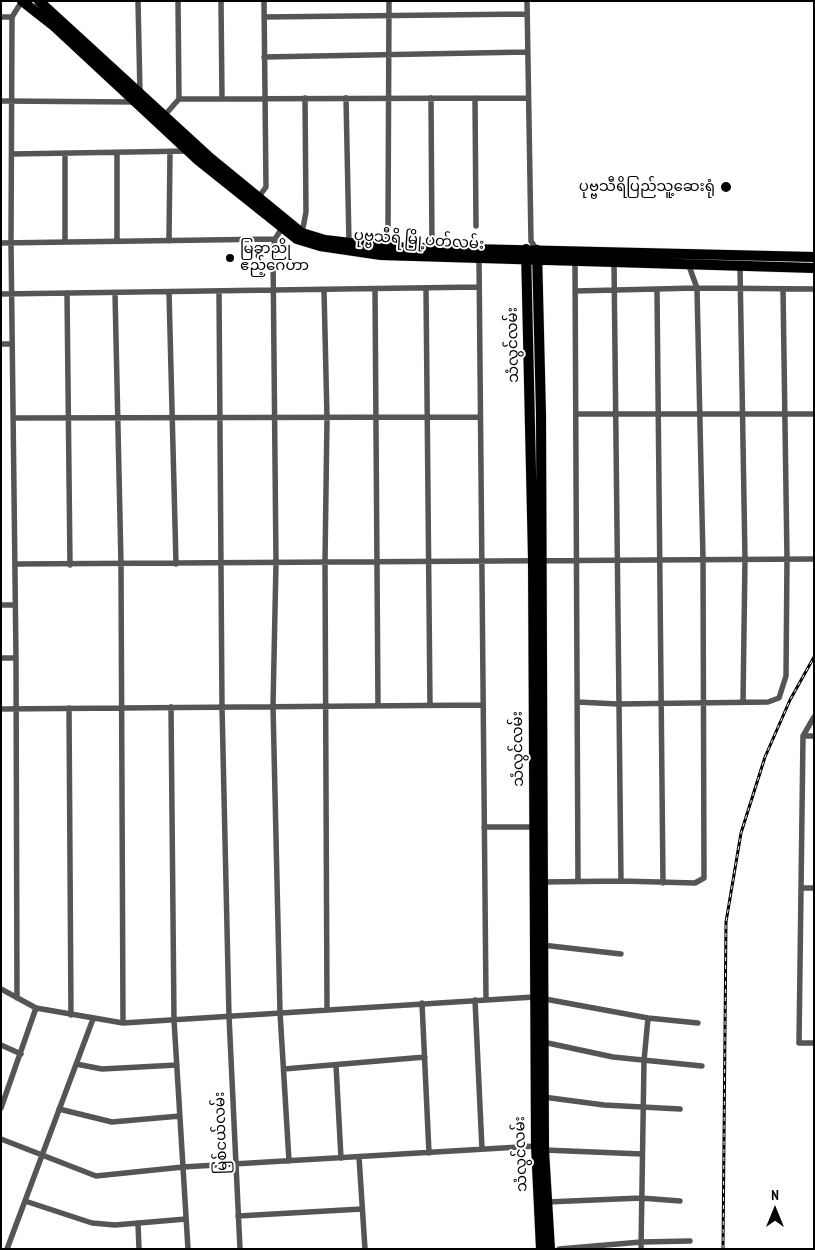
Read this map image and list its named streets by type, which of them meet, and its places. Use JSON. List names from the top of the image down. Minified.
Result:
{"streets":{"main road":["ပုဗ္ဗသီရိ မြို့ပတ်လမ်း","သံလွင်လမ်း"],"street":["မြစ်ငယ်လမ်း"]},"crossings":[["ပုဗ္ဗသီရိ မြို့ပတ်လမ်း","သံလွင်လမ်း"]],"places":["ပုဗ္ဗသီရိပြည်သူ့ဆေးရုံ","မြခွာညို ဧည့်ဂေဟာ"],"north":"top"}
